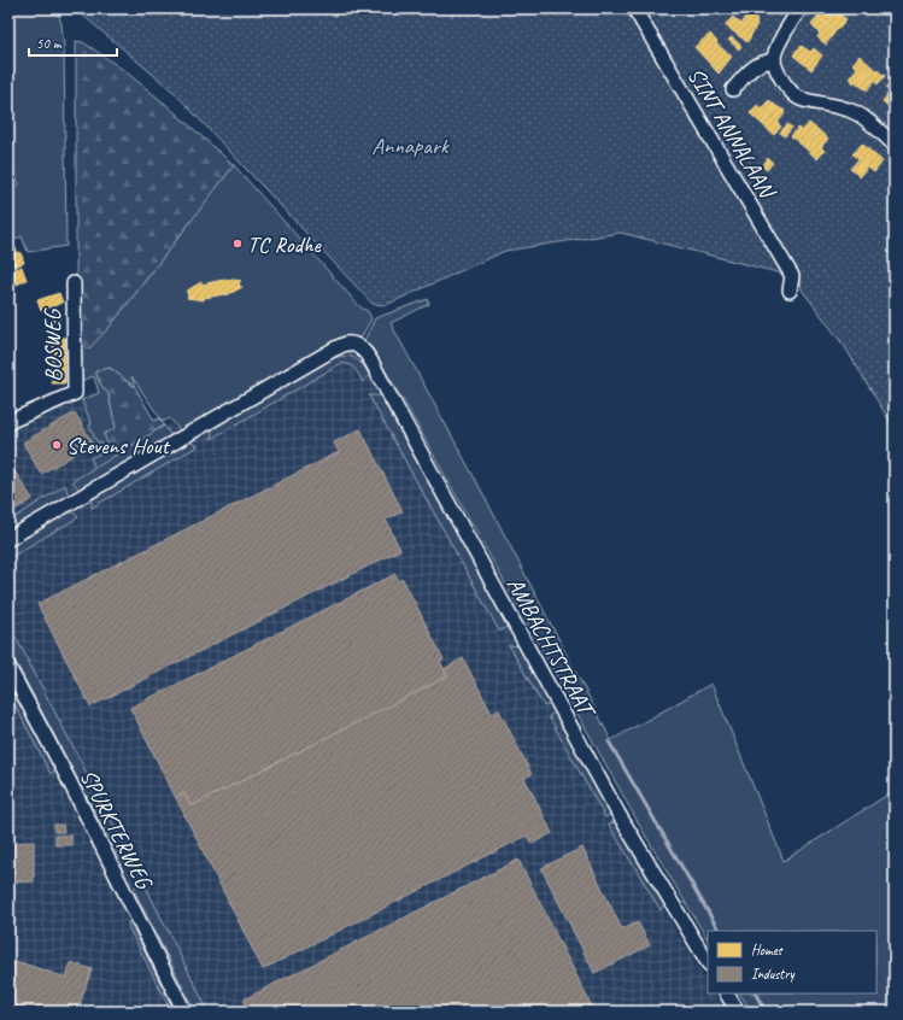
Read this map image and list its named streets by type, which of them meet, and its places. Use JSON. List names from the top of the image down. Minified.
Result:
{"streets":{"street":["SINT ANNALAAN","BOSWEG","AMBACHTSTRAAT","SPURKTERWEG"]},"parks":["Annapark"],"places":["TC Rodhe","Stevens Hout"],"legend":["Homes","Industry"],"scale_bar":"50 m"}
